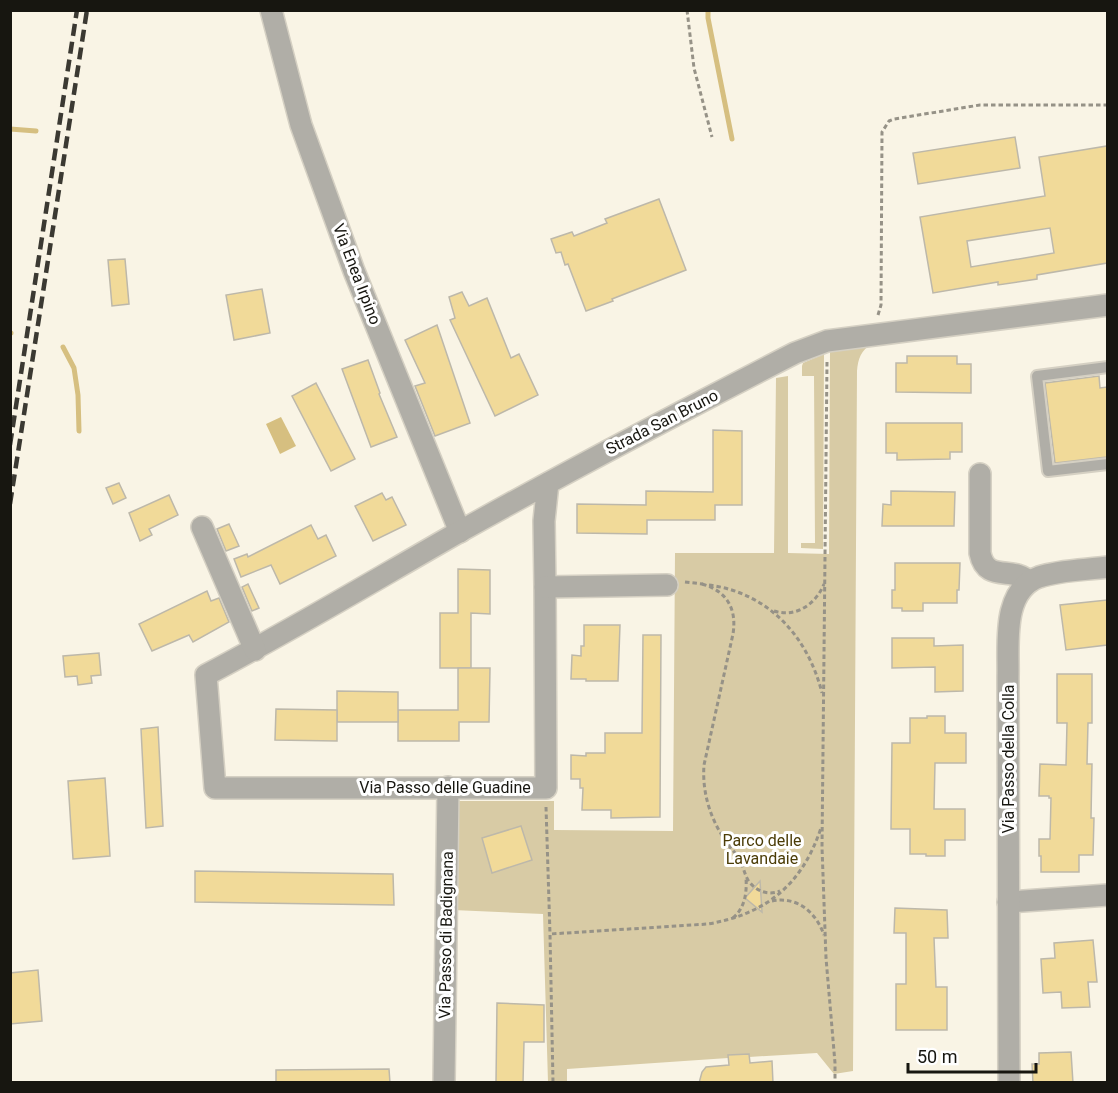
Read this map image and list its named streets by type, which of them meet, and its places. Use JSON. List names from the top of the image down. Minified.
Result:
{"streets":{"street":["Via Enea Irpino","Strada San Bruno","Via Passo della Colla","Via Passo delle Guadine","Via Passo di Badignana"]},"crossings":[["Via Enea Irpino","Strada San Bruno"],["Strada San Bruno","Via Passo delle Guadine"],["Via Passo delle Guadine","Via Passo di Badignana"]],"parks":["Parco delle Lavandaie"],"scale_bar":"50 m"}
